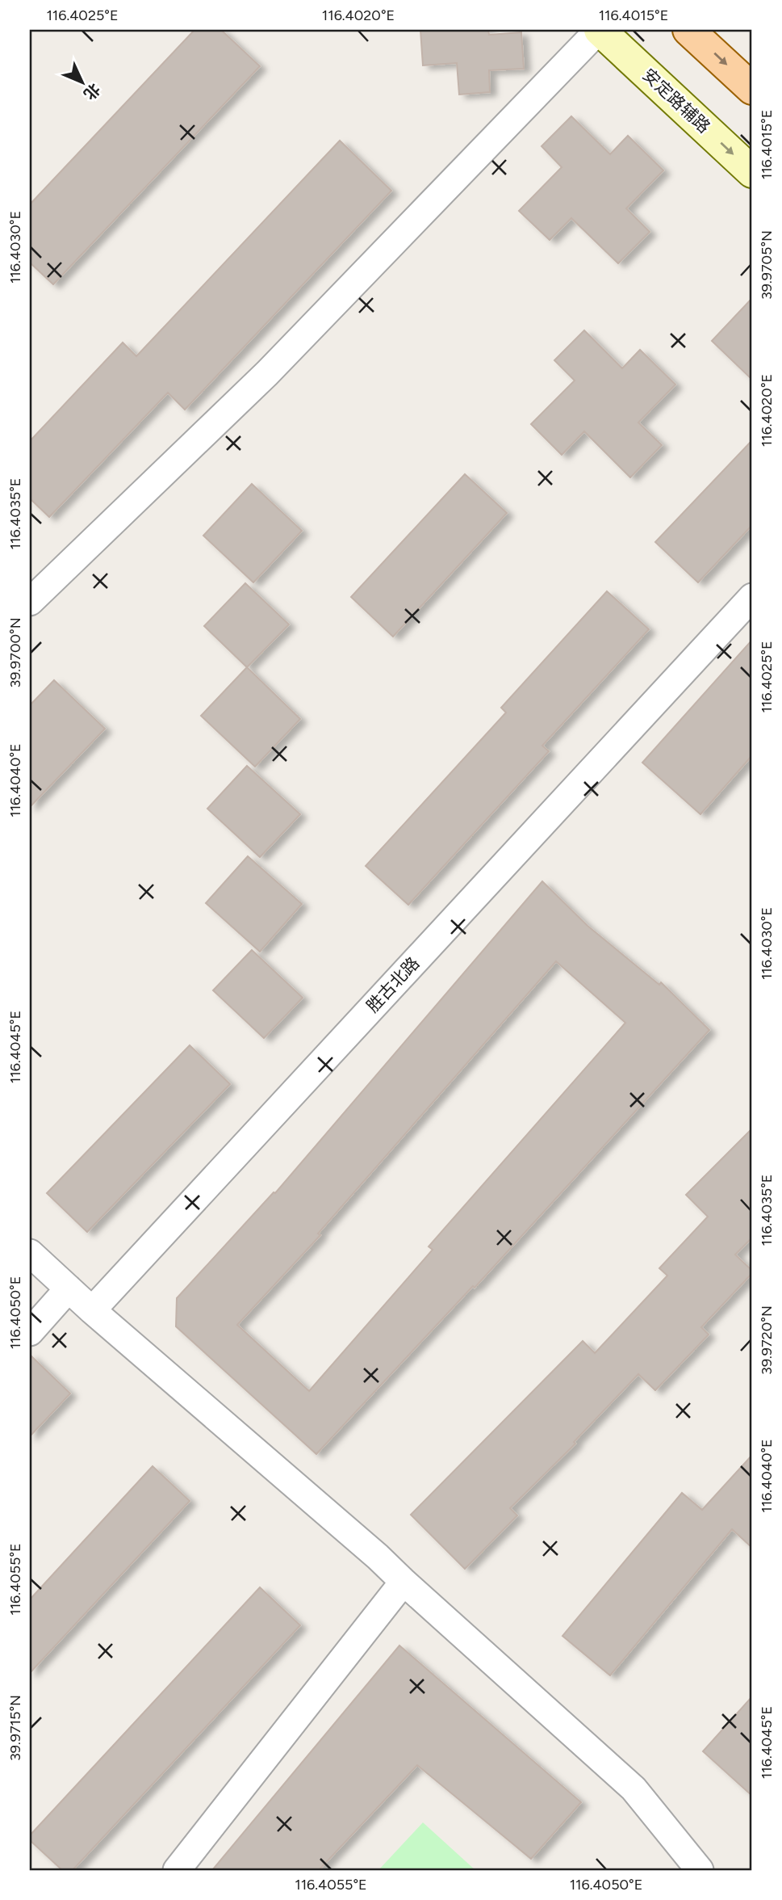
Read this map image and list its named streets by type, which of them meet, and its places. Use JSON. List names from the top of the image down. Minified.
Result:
{"streets":{"street":["安定路辅路","胜古北路"]},"one_way":["安定路辅路"],"north":"bottom right","coordinates":["116.4025°E","116.4020°E","116.4015°E","116.4030°E","39.9705°N","116.4035°E","39.9700°N","116.4040°E","116.4045°E","116.4050°E","39.9720°N","116.4055°E","39.9715°N"]}
